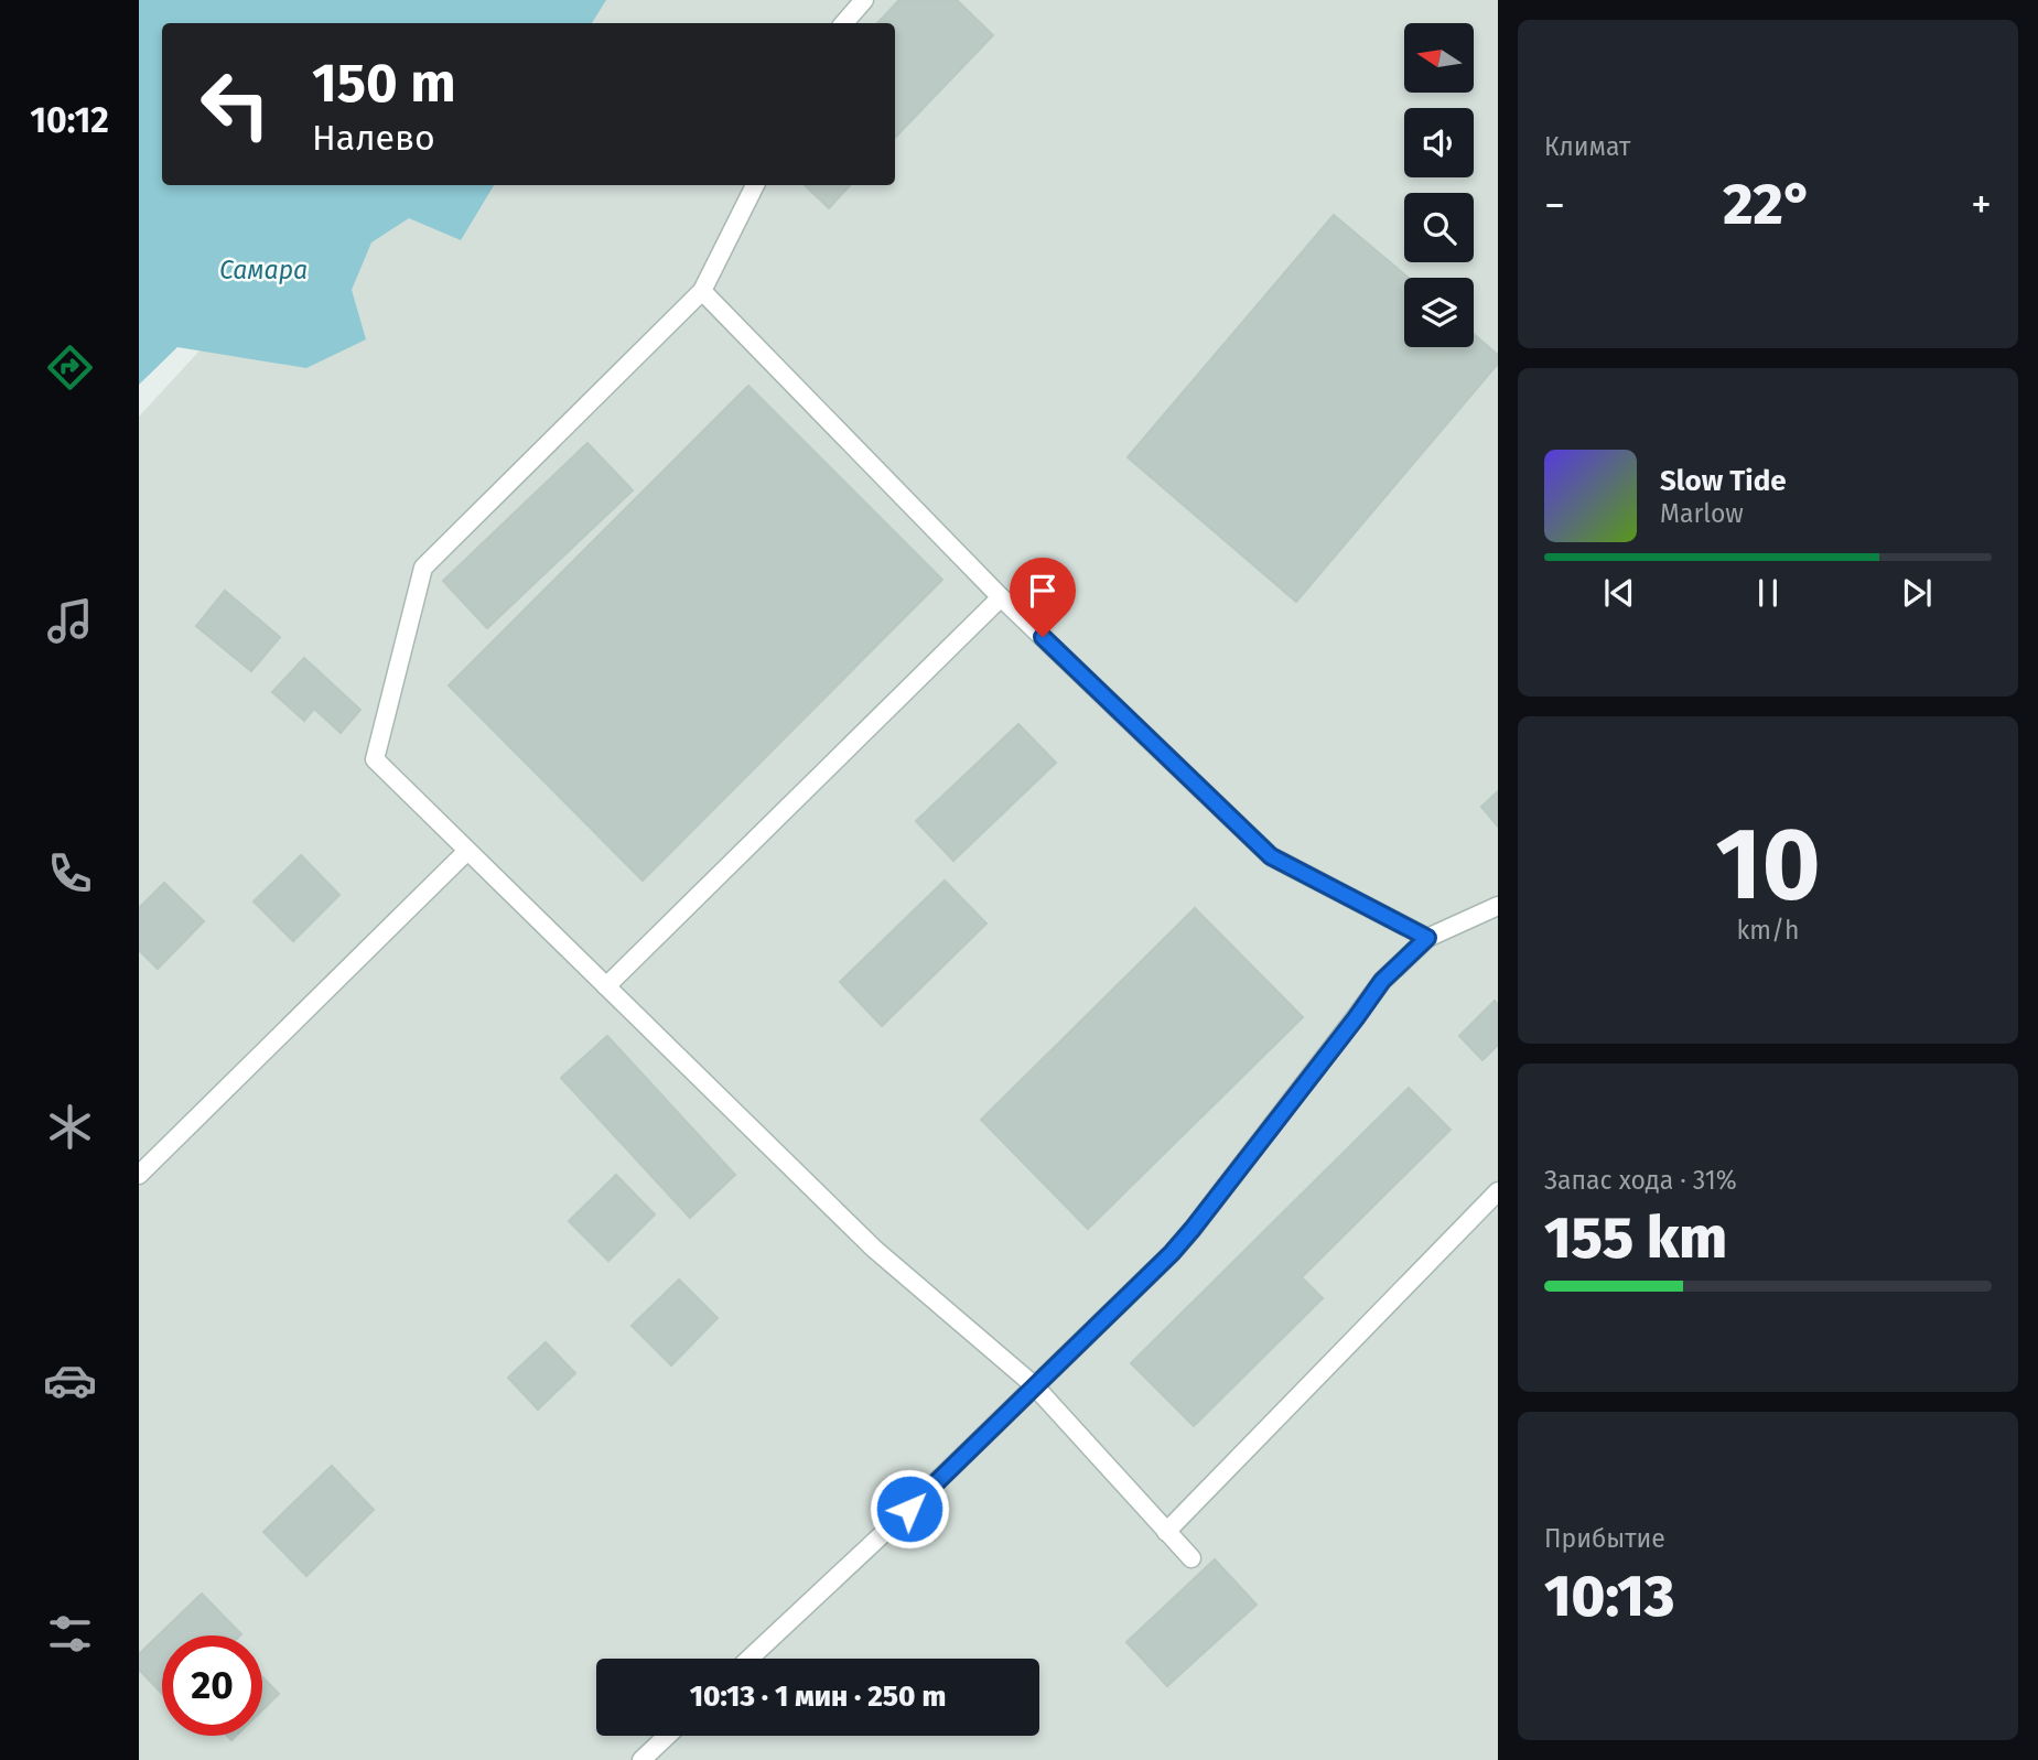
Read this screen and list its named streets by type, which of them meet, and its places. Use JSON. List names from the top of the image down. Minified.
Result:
{"water":["Самара"],"north":"left","page":{"tabs":"10:12","tile":["Климат",["10","km/h"],["Запас хода · 31%","155 km"],["Прибытие","10:13"]],"turn":["150 m","Налево"],"heat":["−","22°","+"],"song":["Slow Tide","Marlow"],"limit":"20","trip":"10:13 · 1 мин · 250 m"}}
